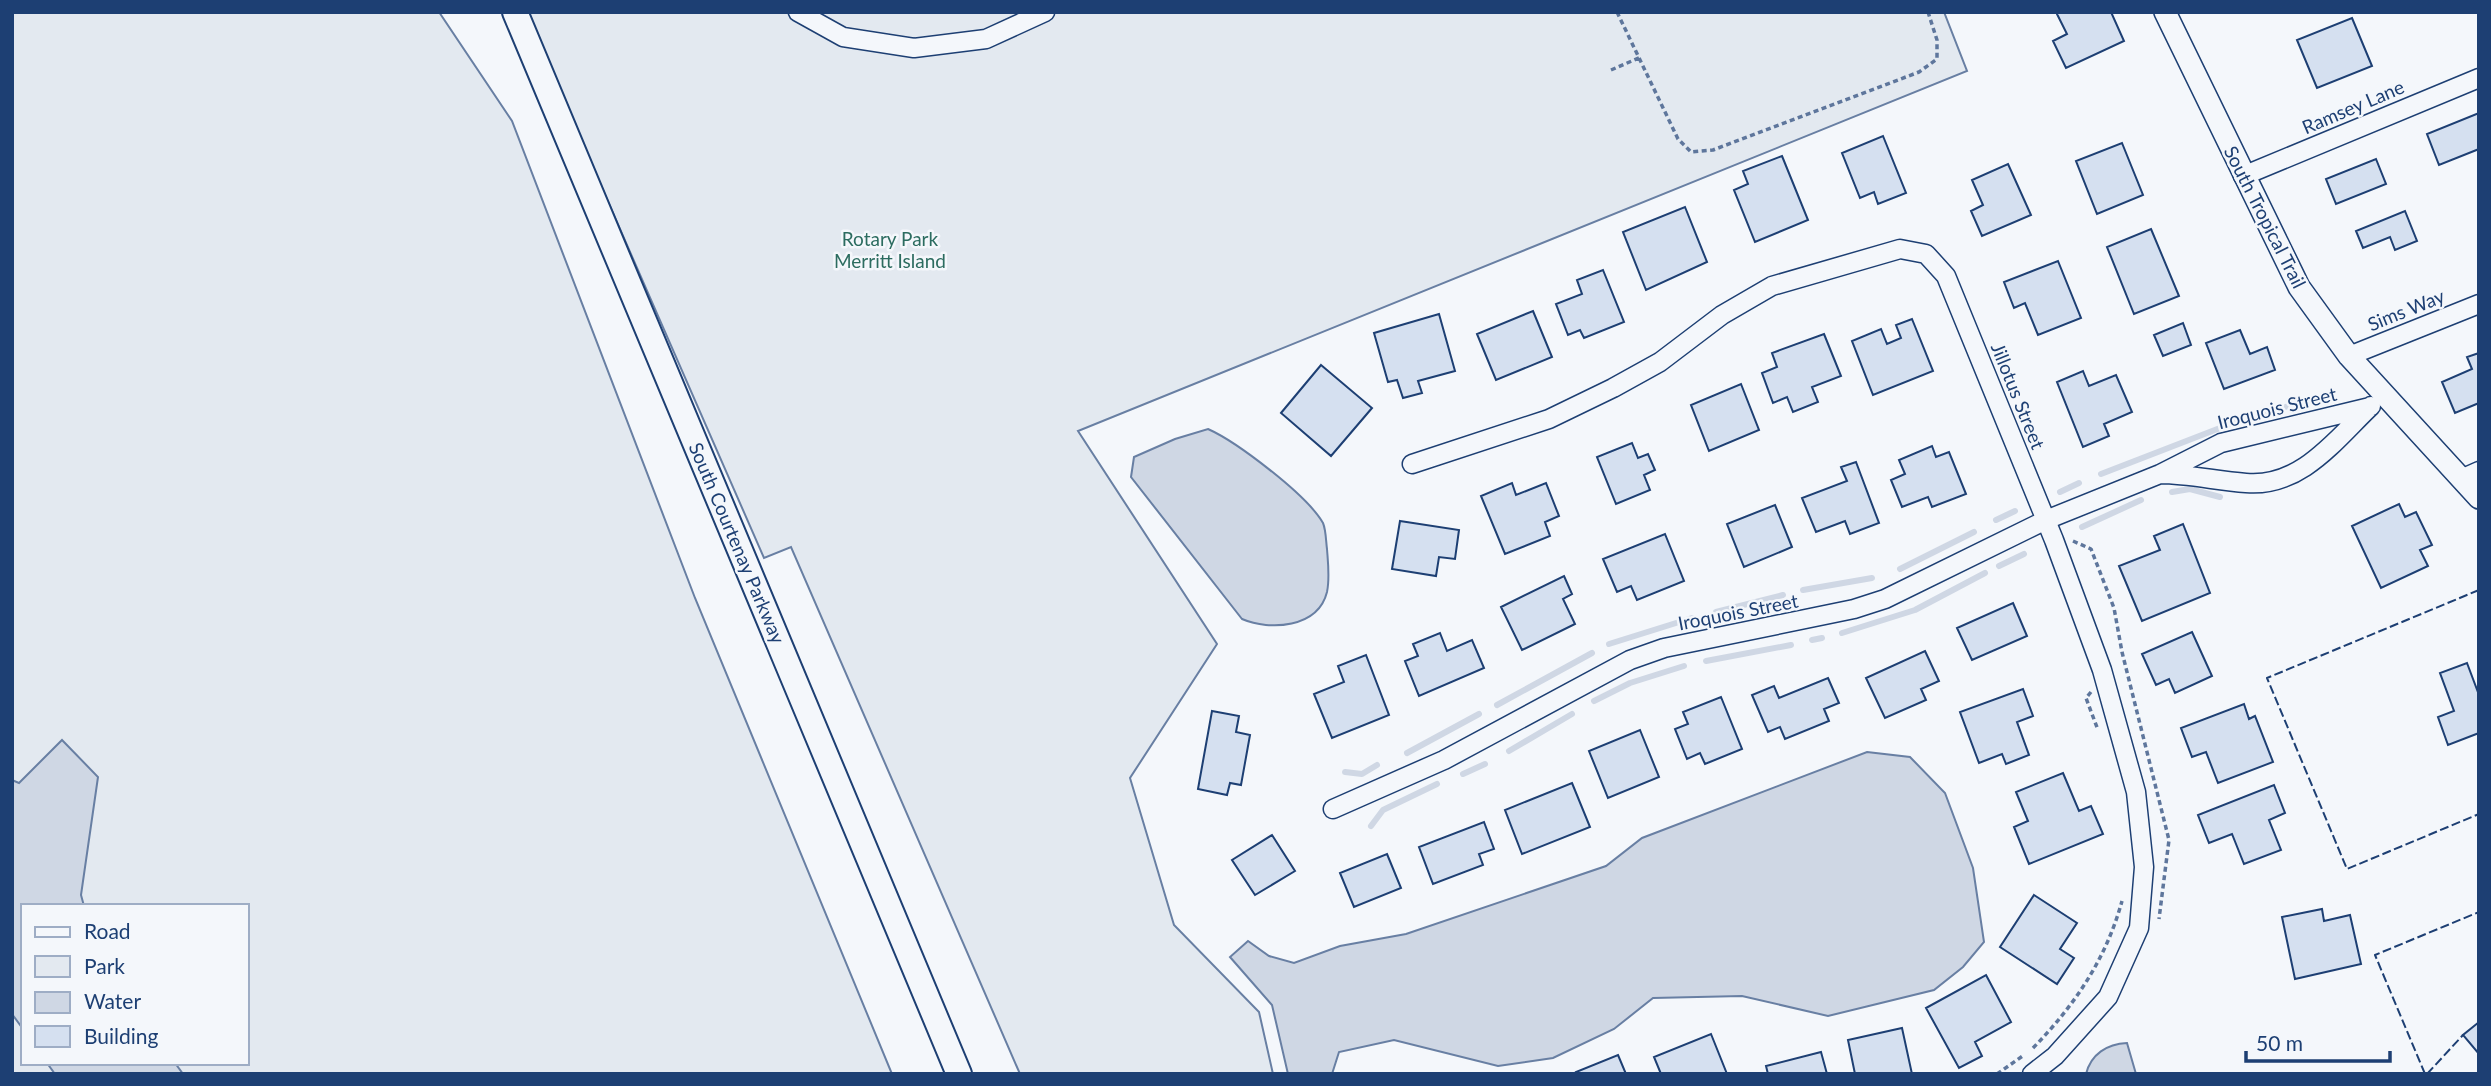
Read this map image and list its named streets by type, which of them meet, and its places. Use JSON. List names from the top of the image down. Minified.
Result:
{"streets":{"main road":["South Courtenay Parkway"],"street":["Ramsey Lane","South Tropical Trail","Sims Way","Jillotus Street","Iroquois Street"]},"crossings":[["Ramsey Lane","South Tropical Trail"],["South Tropical Trail","Sims Way"],["South Tropical Trail","Iroquois Street"],["Jillotus Street","Iroquois Street"]],"parks":["Rotary Park Merritt Island"],"legend":["Road","Park","Water","Building"],"scale_bar":"50 m"}
